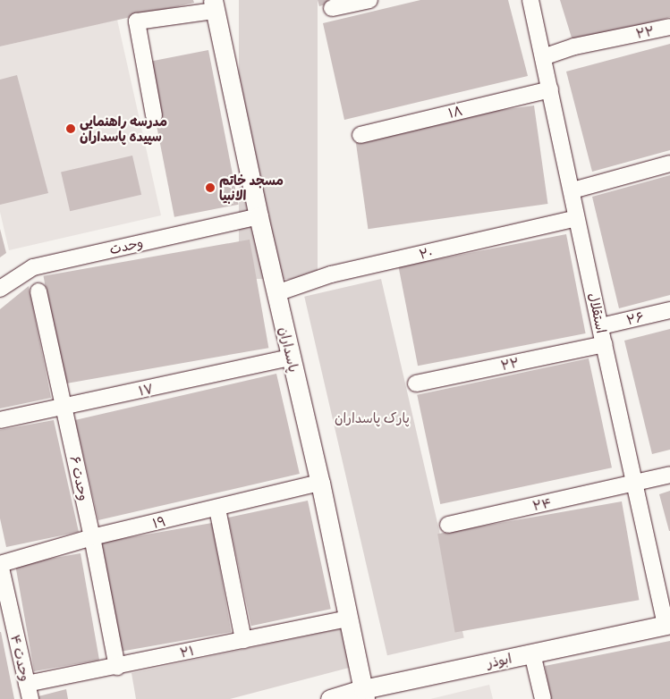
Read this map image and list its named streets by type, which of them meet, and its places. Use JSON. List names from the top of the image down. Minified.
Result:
{"streets":{"street":["۲۲","۱۸","وحدت","۲۰","استقلال","۲۶","پاسداران","۱۷","وحدت ۶","۲۴","۱۹","۲۱","وحدت ۴","ابوذر"]},"crossings":[["۲۲","استقلال"],["۱۸","استقلال"],["وحدت","پاسداران"],["۲۰","استقلال"],["۲۰","پاسداران"],["استقلال","۲۶"],["استقلال","۲۴"],["استقلال","ابوذر"],["پاسداران","۱۷"],["پاسداران","۱۹"],["پاسداران","۲۱"],["پاسداران","ابوذر"],["۱۷","وحدت ۶"],["وحدت ۶","۱۹"],["وحدت ۶","۲۱"],["۱۹","وحدت ۴"],["۲۱","وحدت ۴"]],"parks":["پارک پاسداران"],"places":["مدرسه راهنمایی سپیده پاسداران","مسجد خاتم الانبیا"]}
